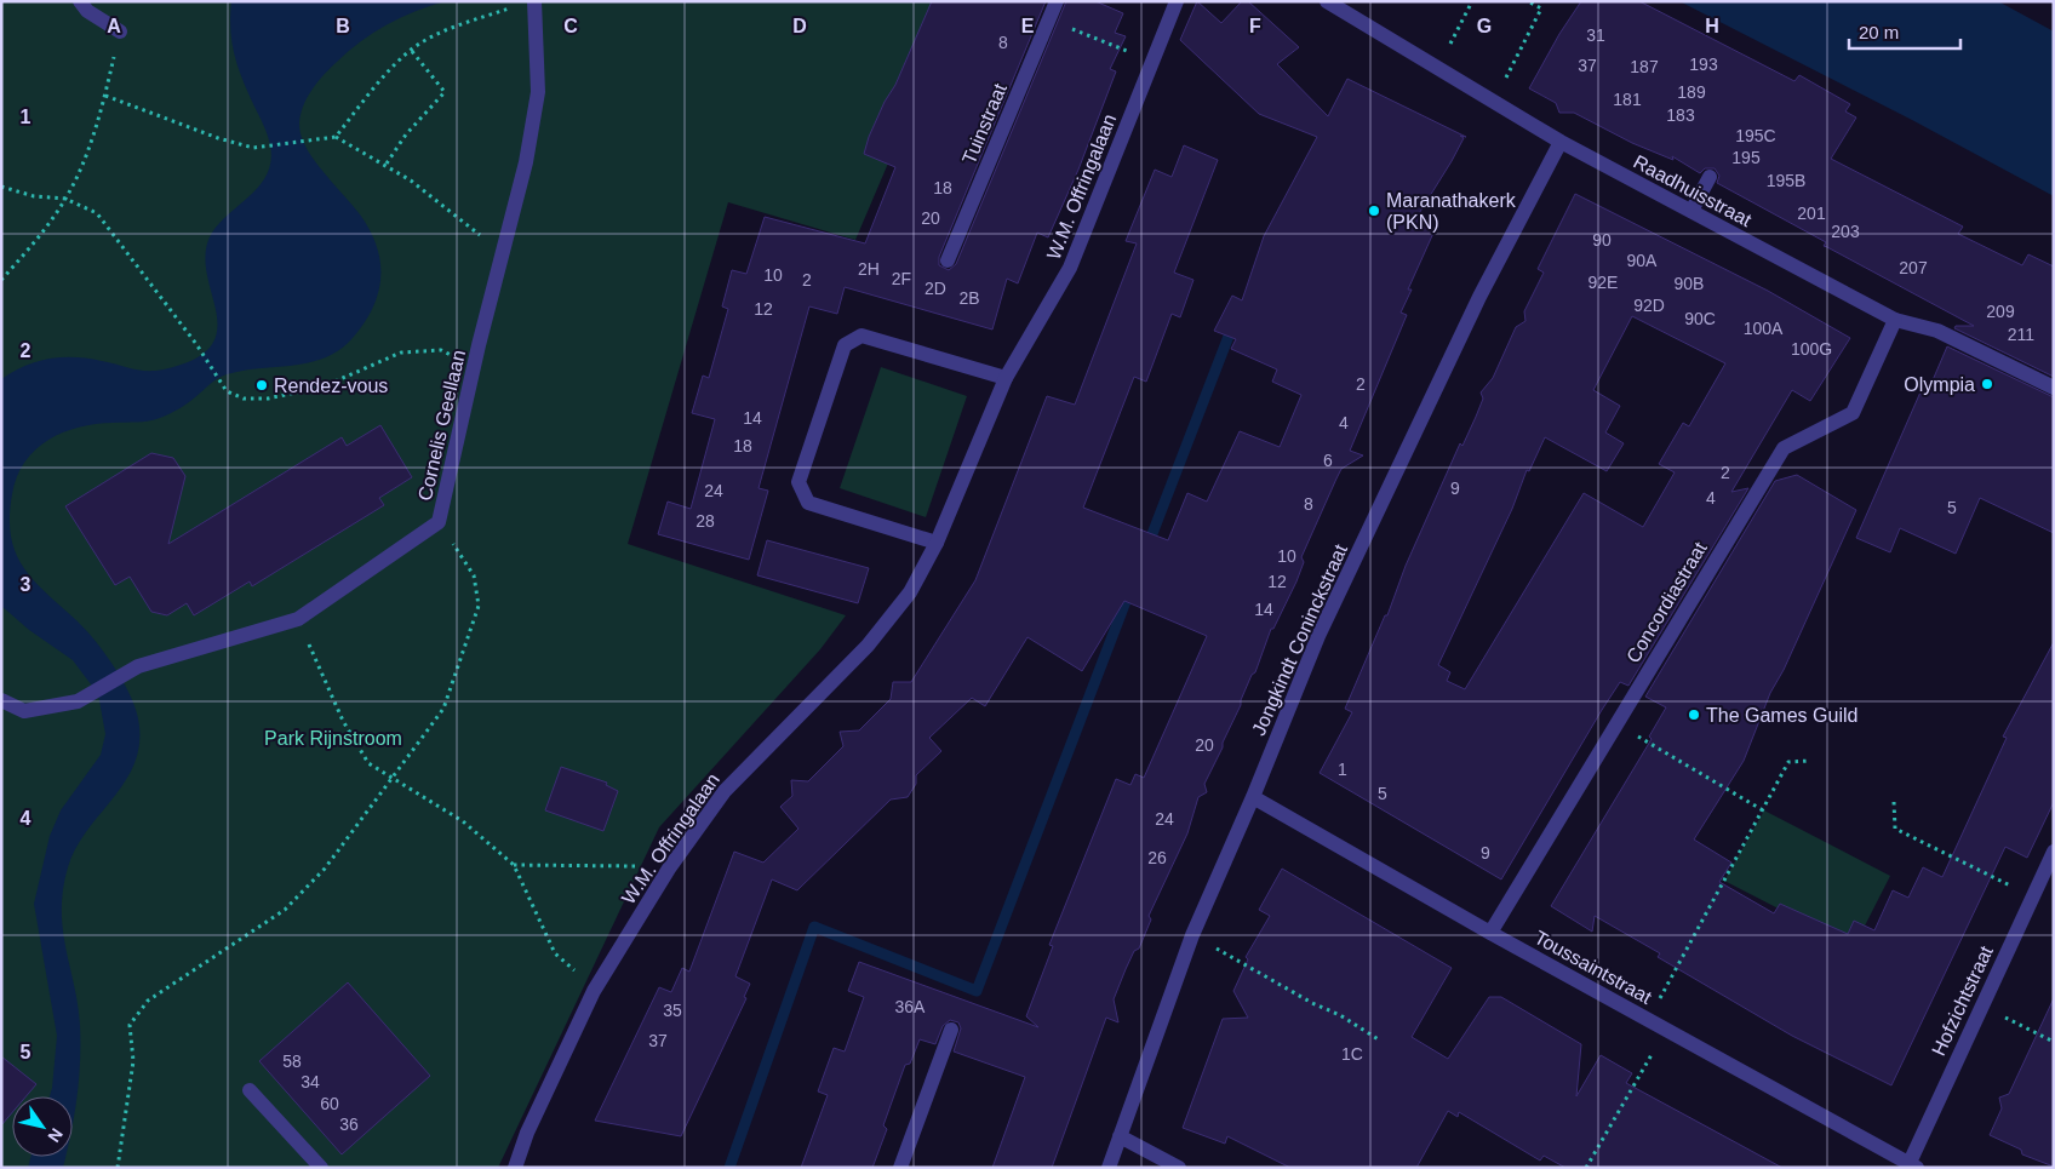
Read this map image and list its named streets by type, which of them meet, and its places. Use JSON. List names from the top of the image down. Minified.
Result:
{"streets":{"street":["Tuinstraat","W.M. Offringalaan","Raadhuisstraat","Cornelis Geellaan","Concordiastraat","Jongkindt Coninckstraat","Toussaintstraat","Hofzichtstraat"]},"crossings":[["Raadhuisstraat","Concordiastraat"],["Raadhuisstraat","Jongkindt Coninckstraat"],["Concordiastraat","Toussaintstraat"],["Jongkindt Coninckstraat","Toussaintstraat"],["Toussaintstraat","Hofzichtstraat"]],"parks":["Park Rijnstroom"],"places":["Maranathakerk (PKN)","Olympia","Rendez-vous","The Games Guild"],"house_numbers":["31","8","193","37","187","189","181","183","195C","195","195B","18","201","20","203","90","90A","207","2H","10","2F","2","92E","90B","2D","2B","92D","12","209","90C","100A","211","100G","2","14","4","18","6","2","9","24","4","8","5","28","10","12","14","20","1","5","24","9","26","36A","35","37","1C","58","34","60","36"],"scale_bar":"20 m","north":"bottom right","grid":{"columns":["A","B","C","D","E","F","G","H"],"rows":["1","2","3","4","5"]}}
